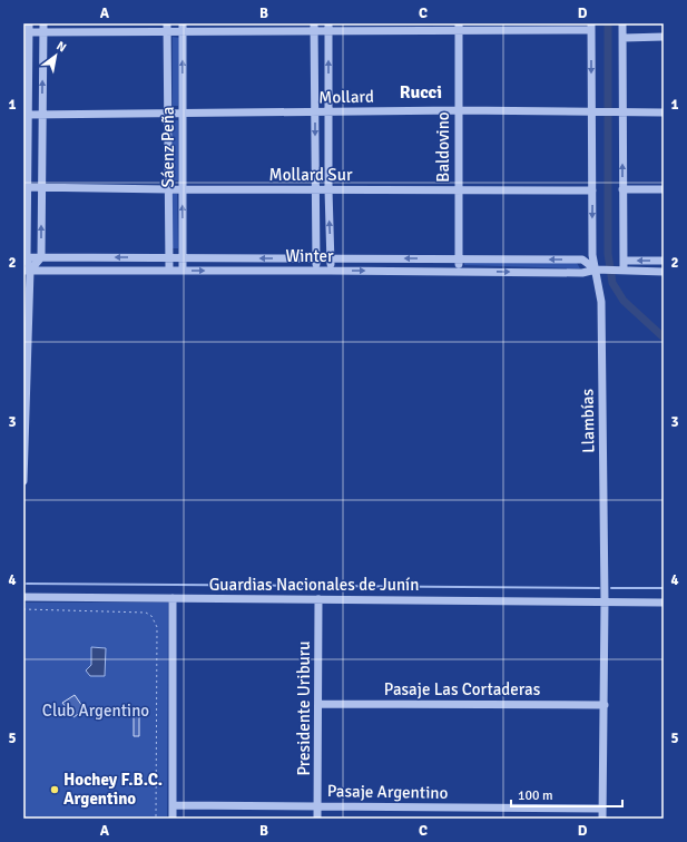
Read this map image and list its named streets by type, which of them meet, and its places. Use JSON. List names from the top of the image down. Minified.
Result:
{"streets":{"street":["Mollard","Sáenz Peña","Baldovino","Mollard Sur","Winter","Llambías","Guardias Nacionales de Junín","Pasaje Las Cortaderas","Presidente Uriburu","Pasaje Argentino"]},"crossings":[["Mollard","Sáenz Peña"],["Mollard","Baldovino"],["Mollard","Llambías"],["Sáenz Peña","Mollard Sur"],["Sáenz Peña","Winter"],["Baldovino","Mollard Sur"],["Baldovino","Winter"],["Mollard Sur","Llambías"],["Winter","Llambías"],["Llambías","Guardias Nacionales de Junín"],["Llambías","Pasaje Las Cortaderas"],["Llambías","Pasaje Argentino"],["Guardias Nacionales de Junín","Presidente Uriburu"],["Pasaje Las Cortaderas","Presidente Uriburu"],["Presidente Uriburu","Pasaje Argentino"]],"districts":["Rucci"],"parks":["Club Argentino"],"places":["Hochey F.B.C. Argentino"],"scale_bar":"100 m","north":"top right","grid":{"columns":["A","B","C","D"],"rows":["1","2","3","4","5"]}}
